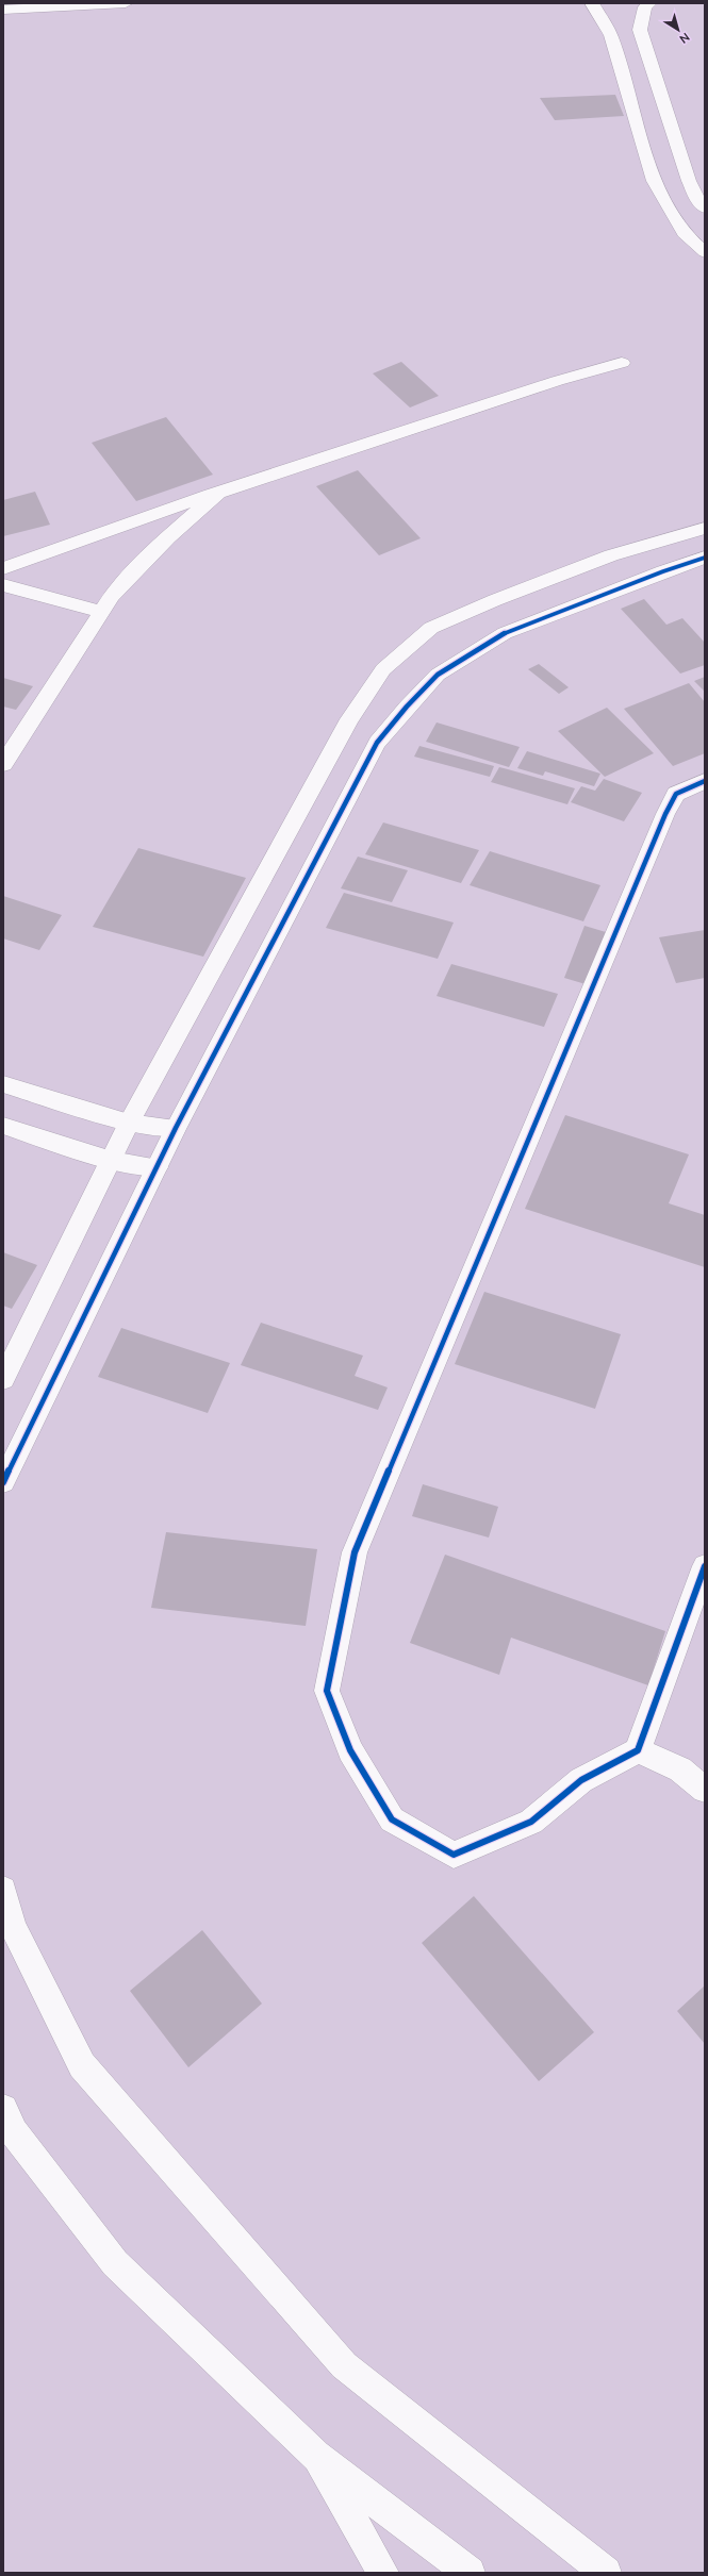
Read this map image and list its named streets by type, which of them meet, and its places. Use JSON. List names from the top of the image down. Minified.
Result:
{"north":"bottom right"}
